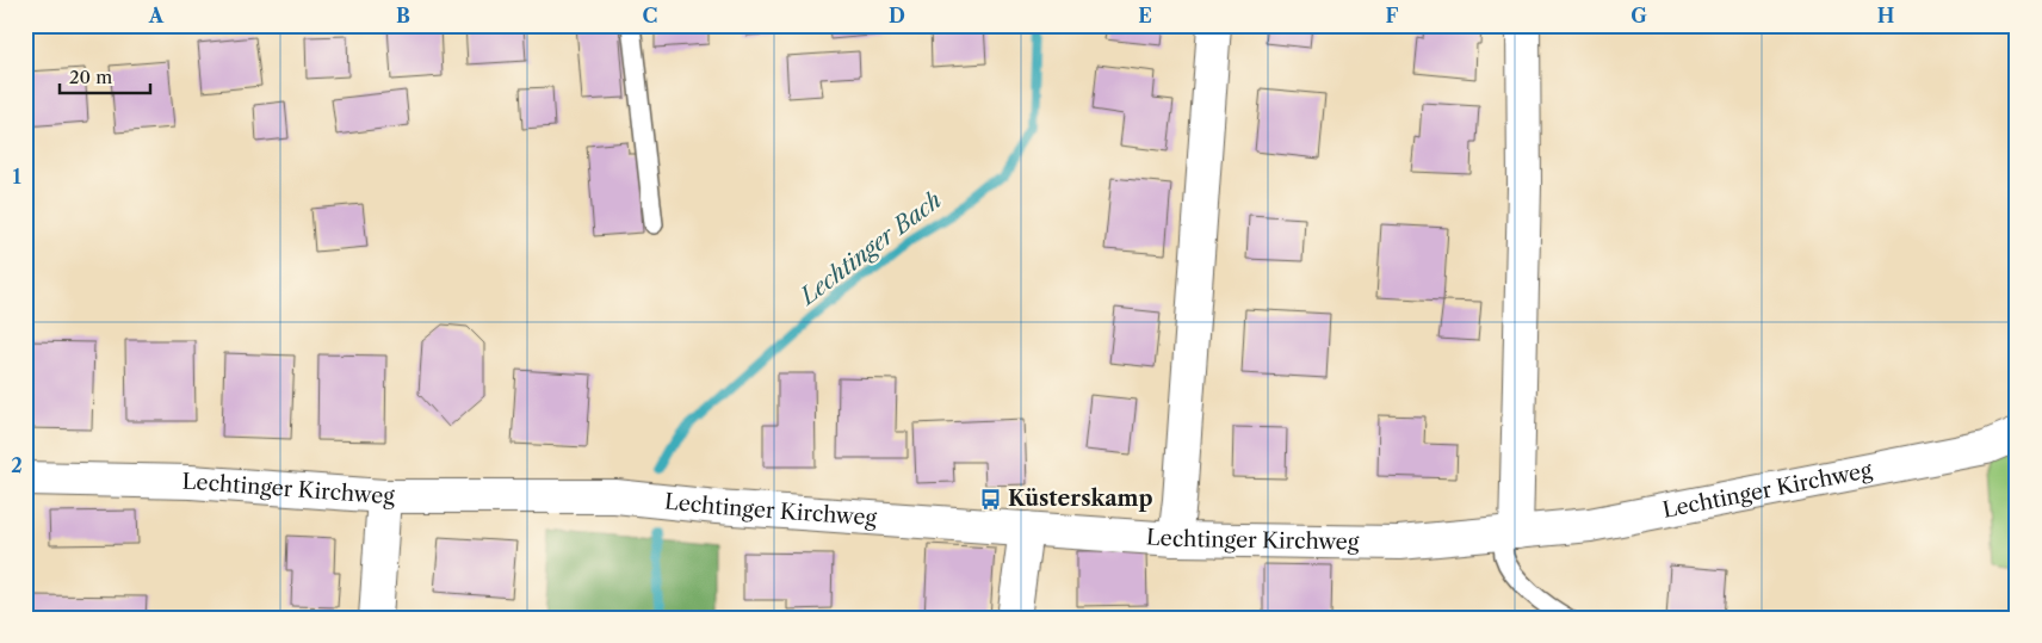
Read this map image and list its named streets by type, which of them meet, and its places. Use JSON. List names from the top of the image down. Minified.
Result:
{"streets":{"street":["Lechtinger Kirchweg"]},"water":["Lechtinger Bach"],"places":{"bus stop":["Küsterskamp"]},"scale_bar":"20 m","grid":{"columns":["A","B","C","D","E","F","G","H"],"rows":["1","2"]}}
